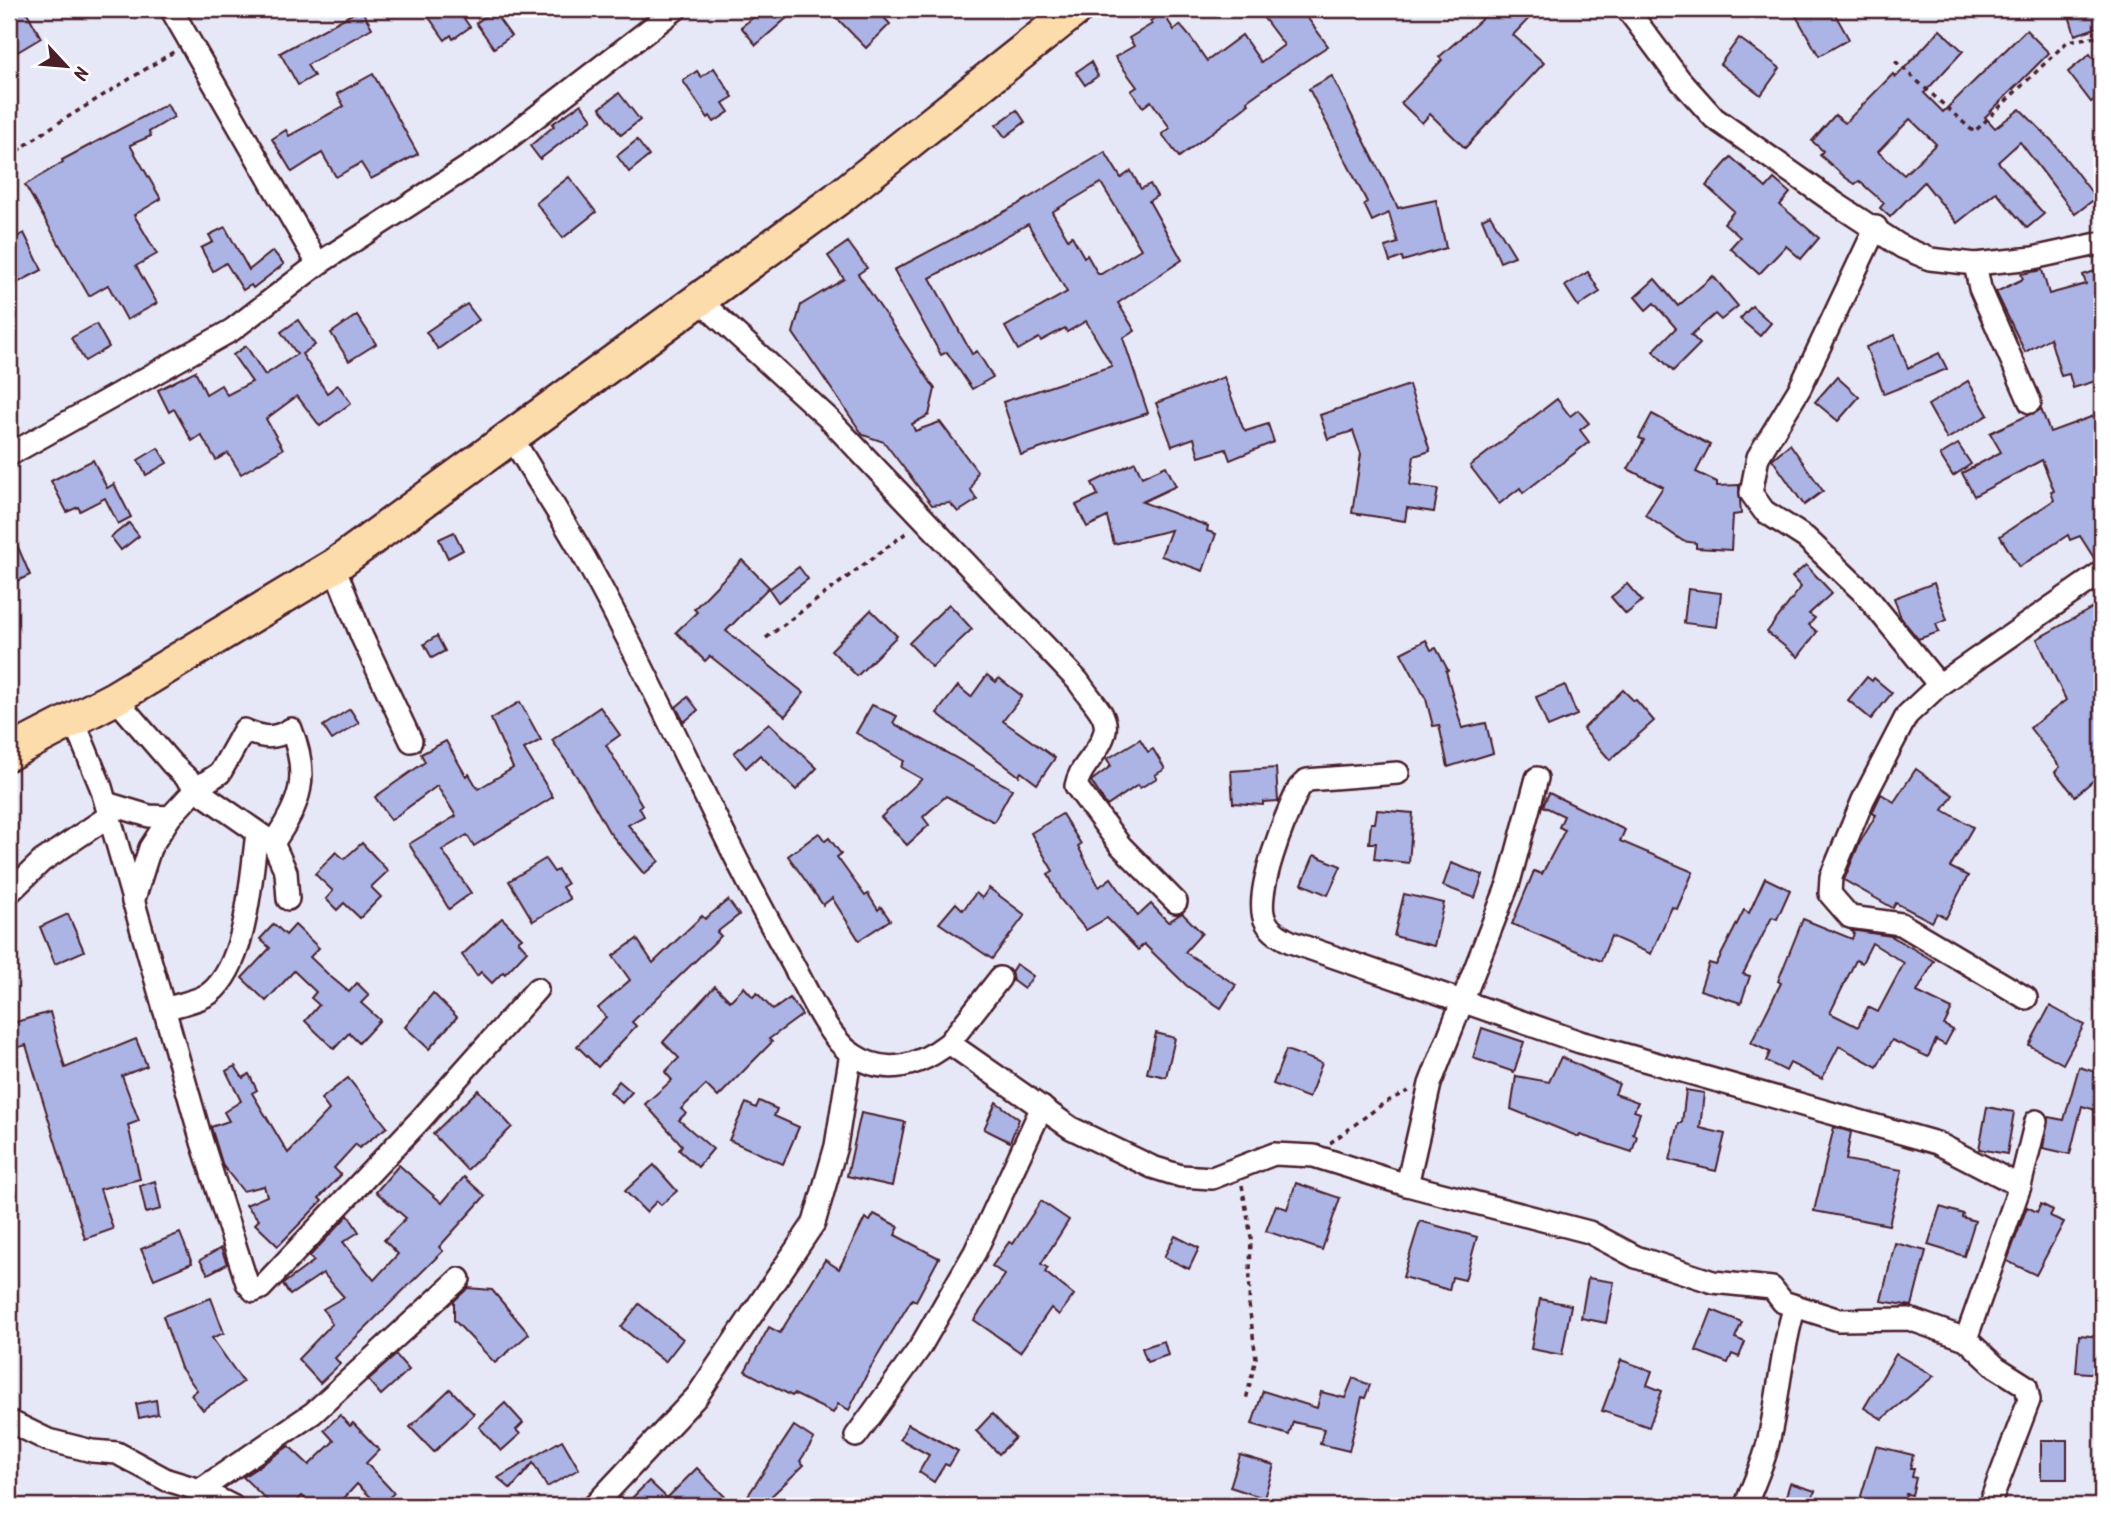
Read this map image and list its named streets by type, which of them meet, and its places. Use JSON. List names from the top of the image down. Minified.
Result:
{"north":"bottom right"}
